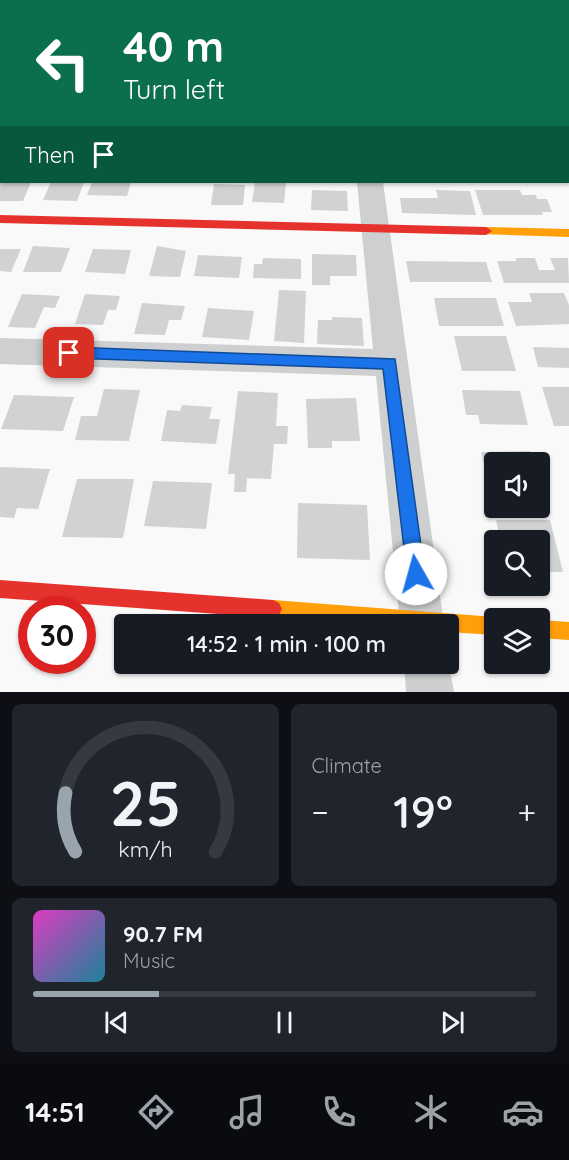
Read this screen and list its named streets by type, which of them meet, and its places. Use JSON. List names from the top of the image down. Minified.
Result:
{"page":{"turn":["40 m","Turn left"],"then":"Then","limit":"30","trip":"14:52 · 1 min · 100 m","tile":"Climate","heat":["−","19°","+"],"song":["90.7 FM","Music"],"tabs":"14:51","gauge":["25","km/h"]}}
